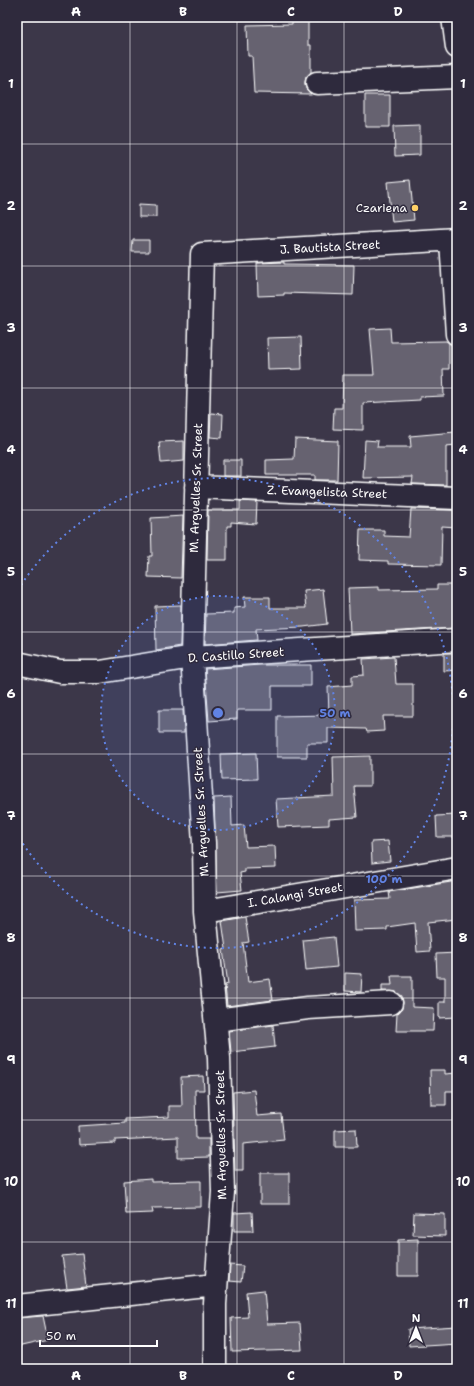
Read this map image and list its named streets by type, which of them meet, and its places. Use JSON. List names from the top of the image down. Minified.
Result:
{"streets":{"street":["J. Bautista Street","M. Arguelles Sr. Street","Z. Evangelista Street","D. Castillo Street","I. Calangi Street"]},"crossings":[["J. Bautista Street","M. Arguelles Sr. Street"],["M. Arguelles Sr. Street","Z. Evangelista Street"],["M. Arguelles Sr. Street","D. Castillo Street"],["M. Arguelles Sr. Street","I. Calangi Street"]],"places":["Czariena"],"scale_bar":"50 m","north":"top","grid":{"columns":["A","B","C","D"],"rows":["1","2","3","4","5","6","7","8","9","10","11"]},"rings":["50 m","100 m"]}
